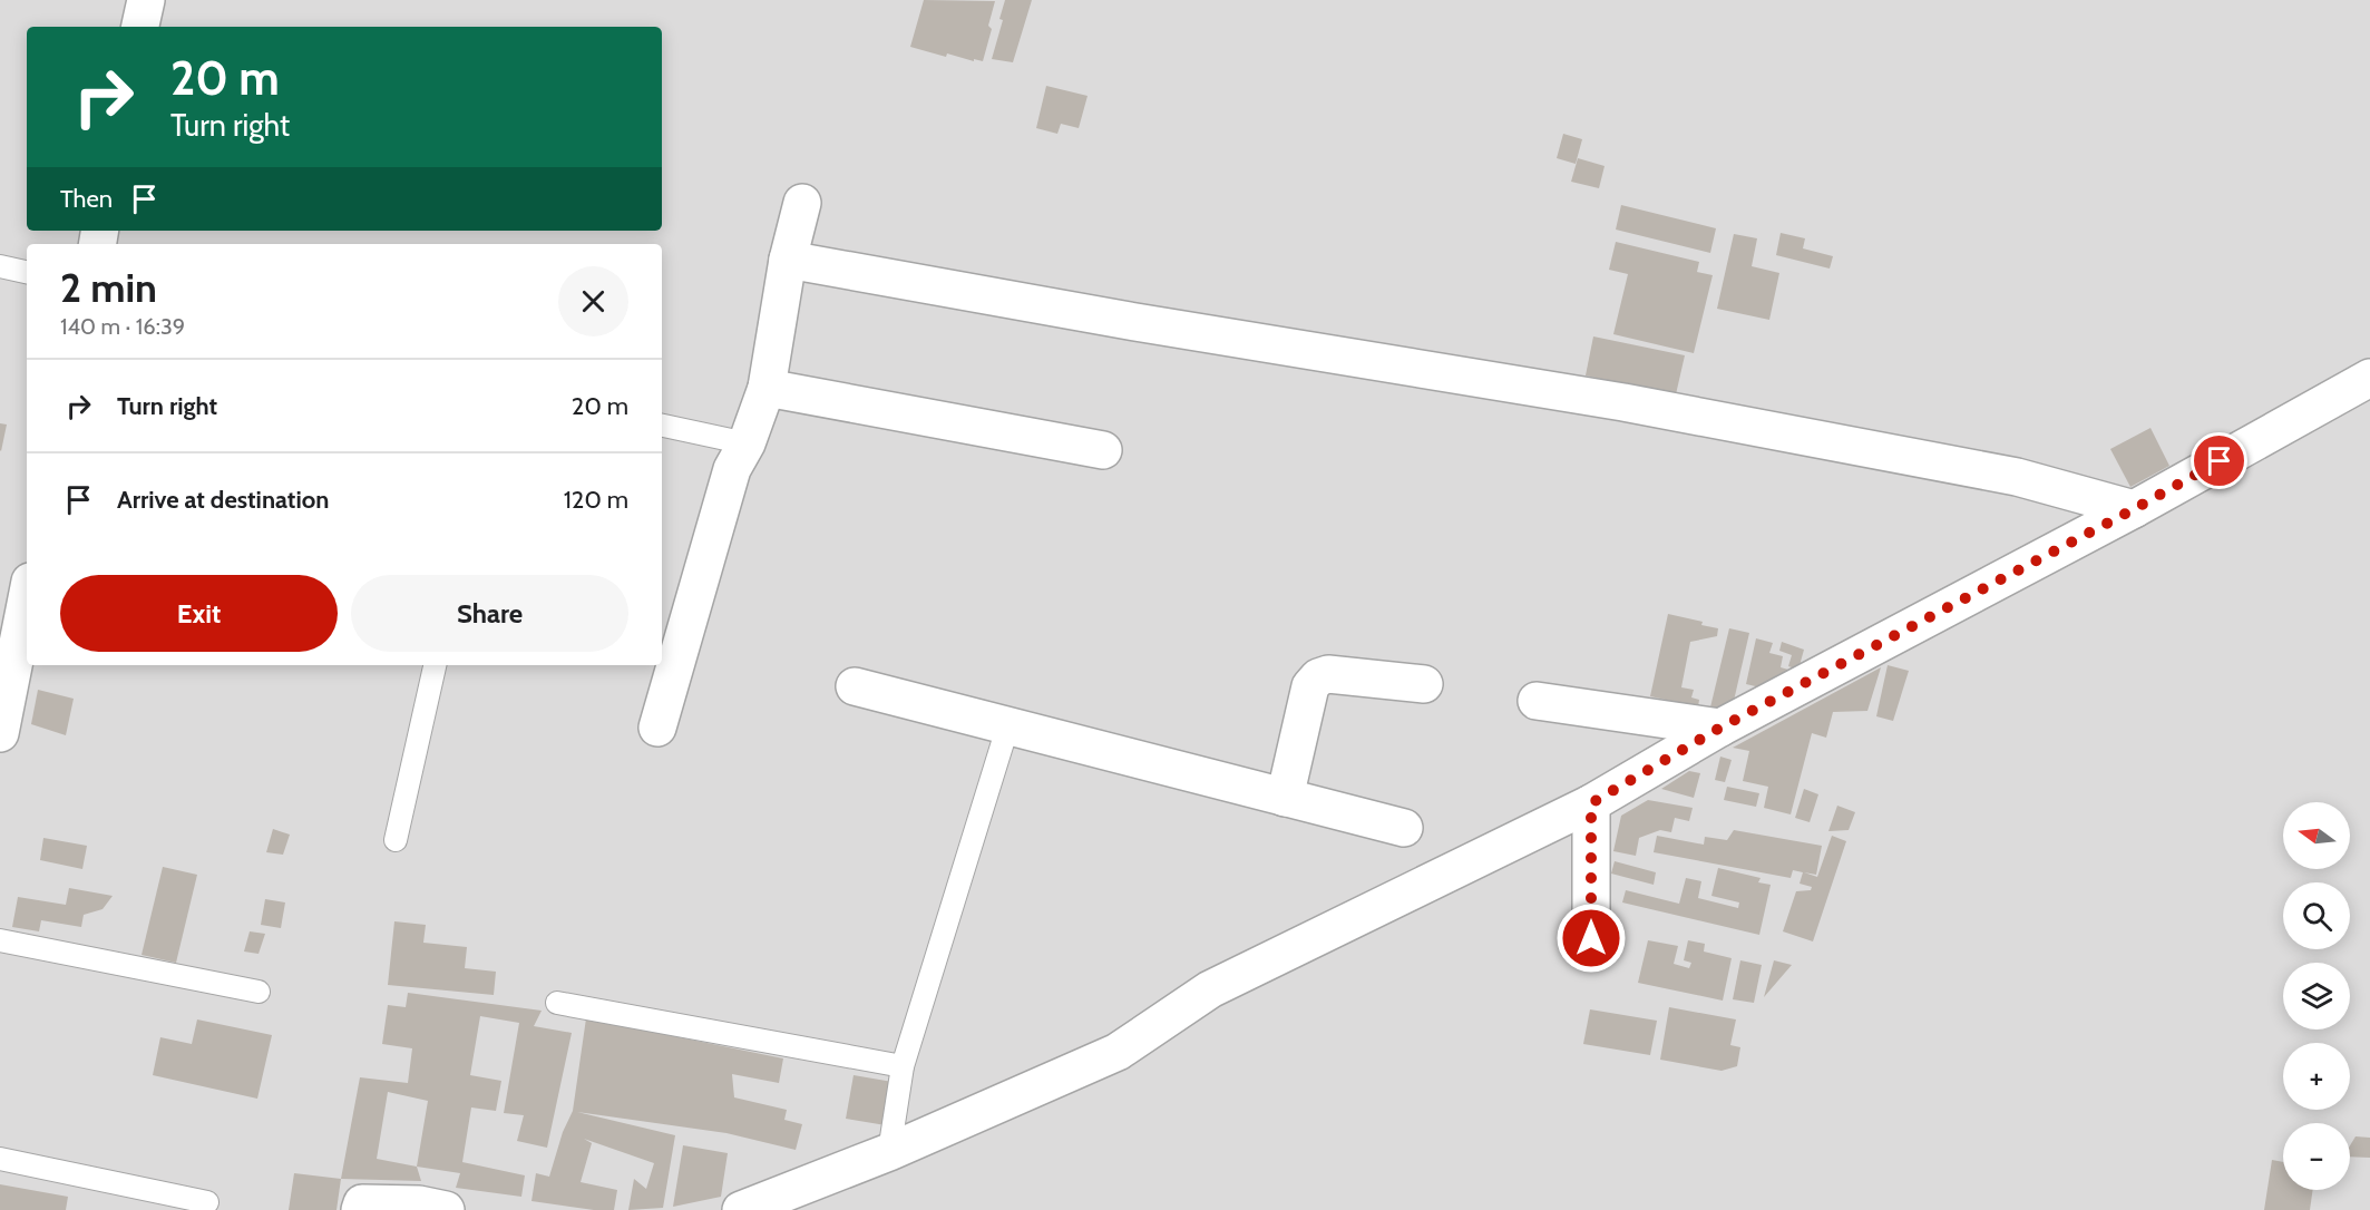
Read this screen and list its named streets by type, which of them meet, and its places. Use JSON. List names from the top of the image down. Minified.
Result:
{"north":"left","page":{"turn":["20 m","Turn right"],"then":"Then","heading":["2 min","140 m · 16:39"],"list":[{"name":"Turn right","value":"20 m"},{"name":"Arrive at destination","value":"120 m"}],"buttons":["Exit","Share"],"map_buttons":["+","−"]}}
